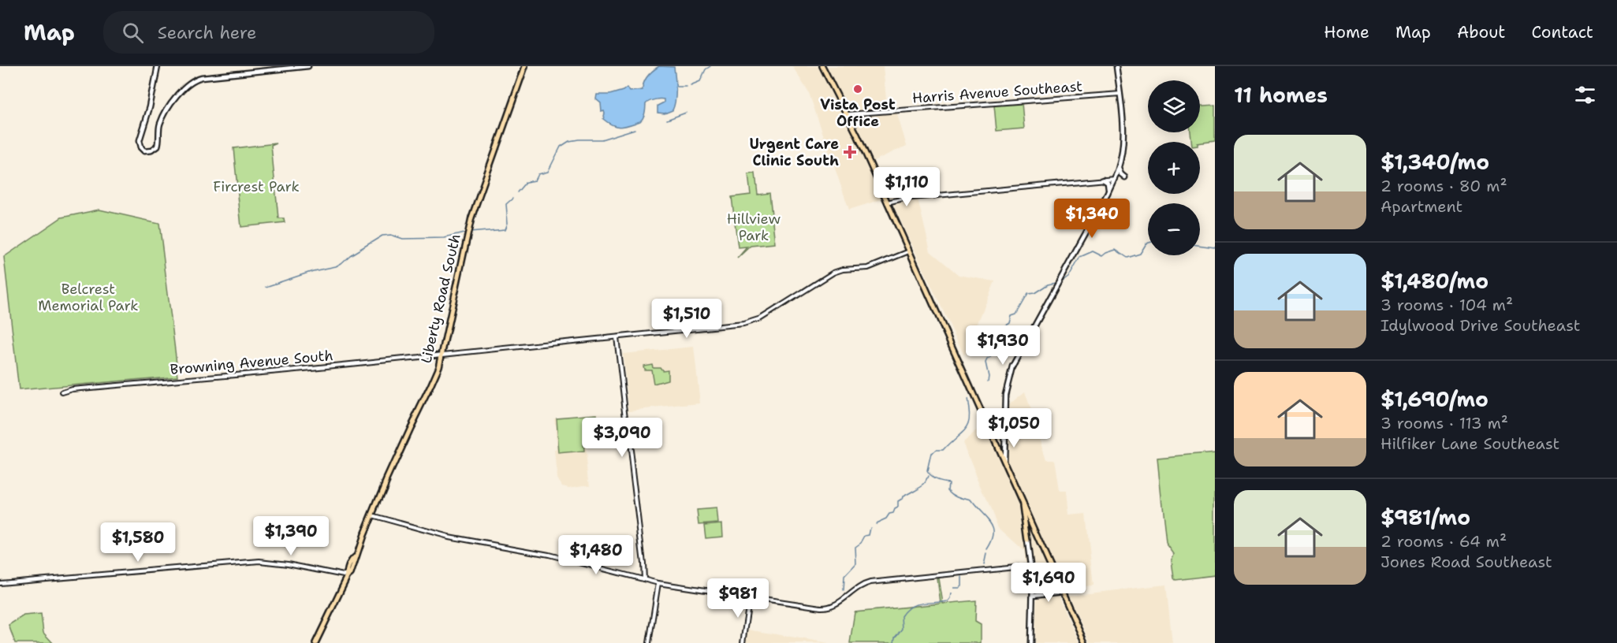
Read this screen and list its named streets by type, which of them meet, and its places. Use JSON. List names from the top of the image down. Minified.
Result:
{"streets":{"main road":["Liberty Road South"],"street":["Harris Avenue Southeast","Browning Avenue South"]},"crossings":[["Liberty Road South","Browning Avenue South"]],"parks":["Fircrest Park","Hillview Park","Belcrest Memorial Park"],"places":{"other":["Vista Post Office"],"health":["Urgent Care Clinic South"]},"page":{"header":"Map","search":"Search here","nav":["Home","Map","About","Contact"],"heading":"11 homes","map_buttons":["+","−"],"list":[{"name":"$1,340/mo","note":"2 rooms · 80 m² · Apartment"},{"name":"$1,480/mo","note":"3 rooms · 104 m² · Idylwood Drive Southeast"},{"name":"$1,690/mo","note":"3 rooms · 113 m² · Hilfiker Lane Southeast"},{"name":"$981/mo","note":"2 rooms · 64 m² · Jones Road Southeast"}],"price":["$1,110","$1,340","$1,510","$1,930","$1,050","$3,090","$1,390","$1,580","$1,480","$1,690","$981"]}}
